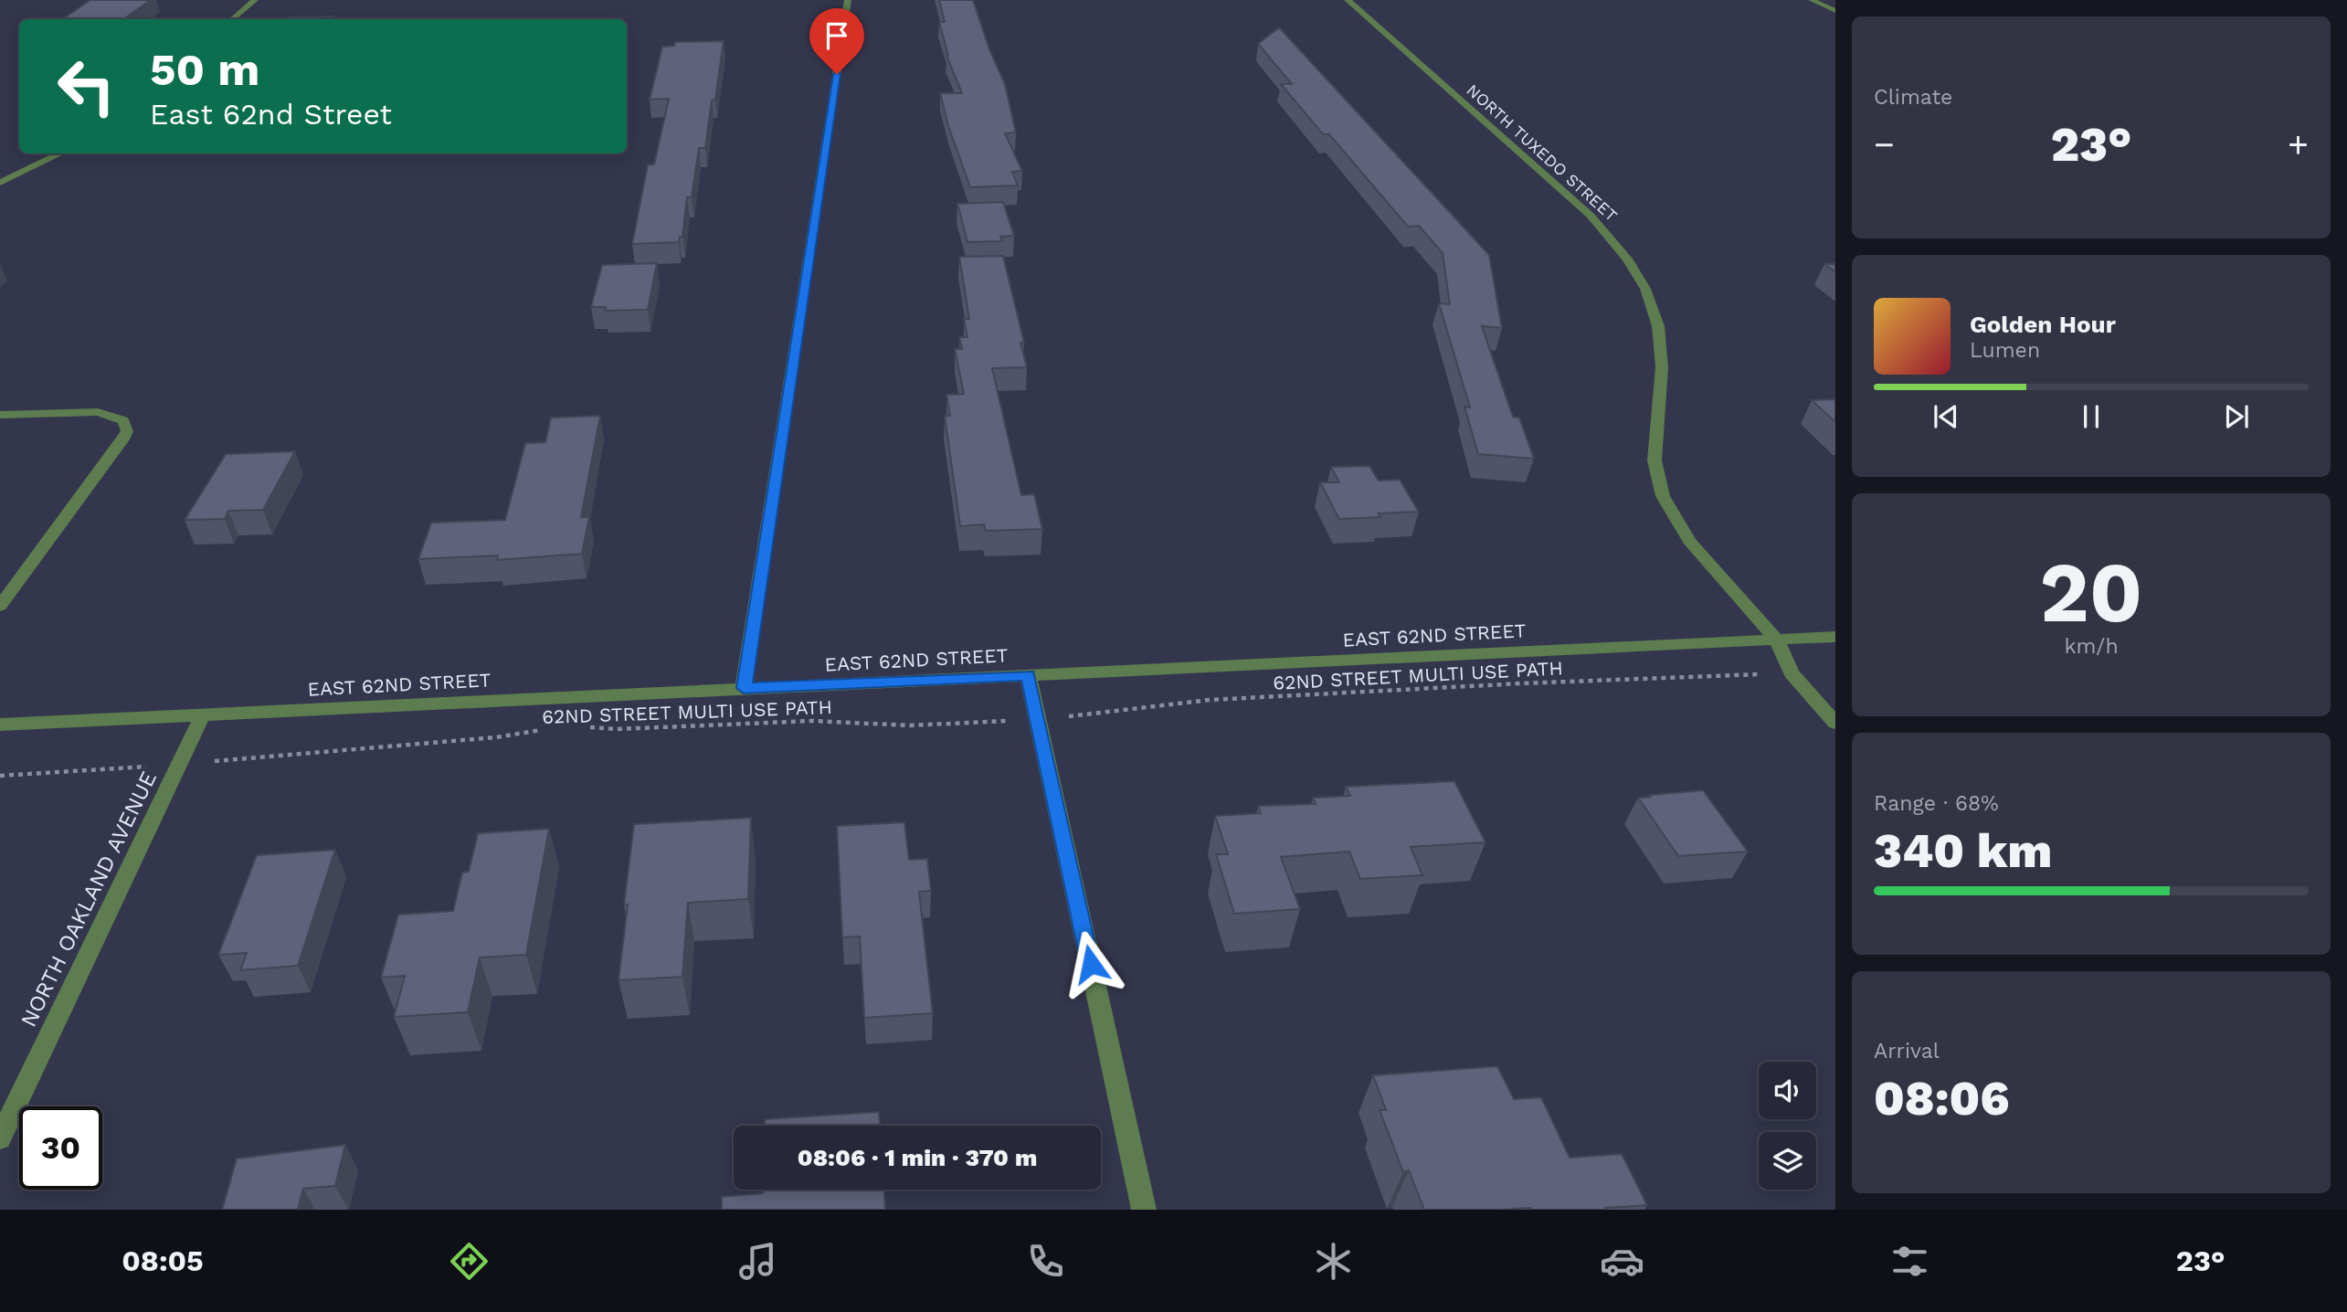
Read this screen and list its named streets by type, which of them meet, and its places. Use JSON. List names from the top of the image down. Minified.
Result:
{"streets":{"street":["NORTH TUXEDO STREET","EAST 62ND STREET","NORTH OAKLAND AVENUE"],"path":["62ND STREET MULTI USE PATH"]},"crossings":[["NORTH TUXEDO STREET","EAST 62ND STREET"],["EAST 62ND STREET","NORTH OAKLAND AVENUE"]],"page":{"tile":["Climate",["20","km/h"],["Range · 68%","340 km"],["Arrival","08:06"]],"turn":["50 m","East 62nd Street"],"heat":["−","23°","+"],"song":["Golden Hour","Lumen"],"limit":"30","trip":"08:06 · 1 min · 370 m","tabs":["08:05","23°"]}}
